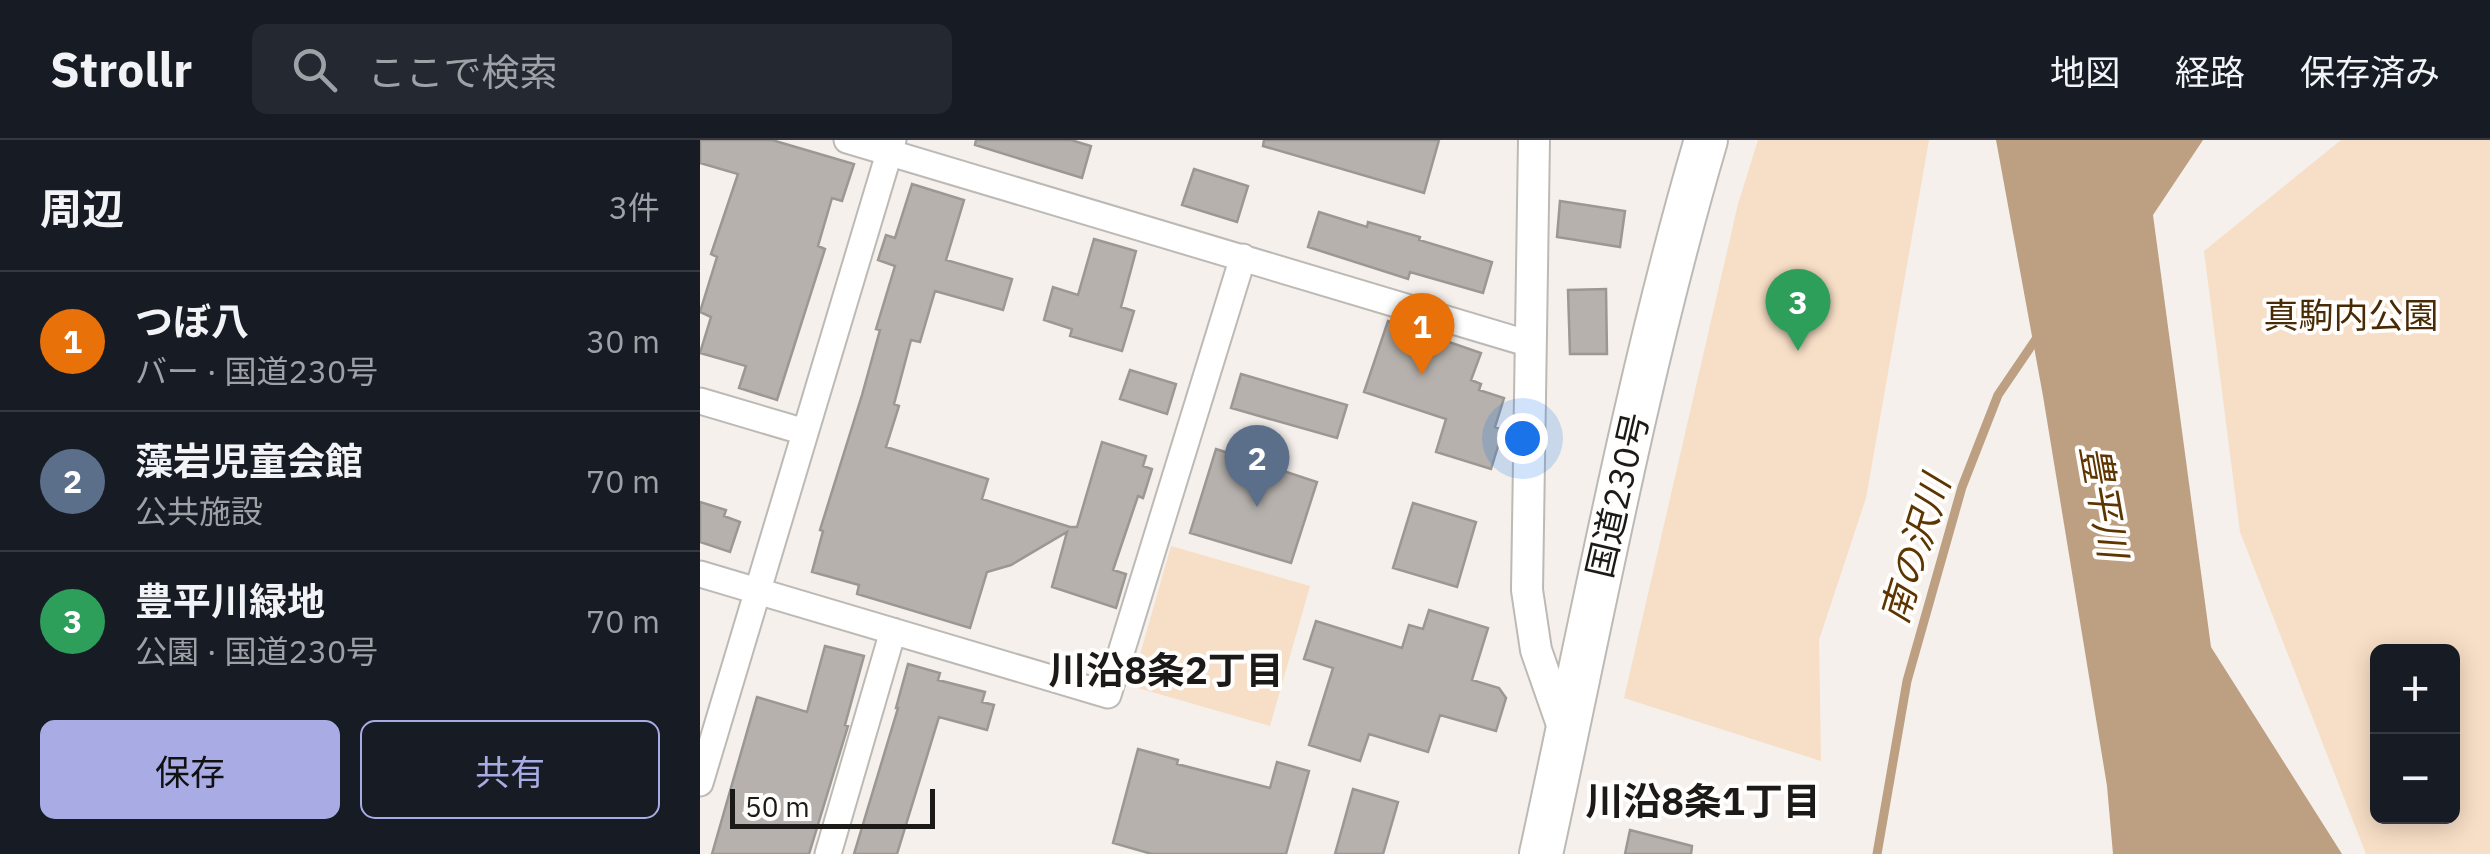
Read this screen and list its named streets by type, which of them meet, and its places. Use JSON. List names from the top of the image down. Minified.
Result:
{"streets":{"highway":["国道230号"]},"districts":["川沿8条2丁目","川沿8条1丁目"],"water":["豊平川","南の沢川"],"parks":["真駒内公園"],"scale_bar":"50 m","page":{"header":"Strollr","search":"ここで検索","nav":["地図","経路","保存済み"],"heading":["周辺","3件"],"pins":["3","1","2"],"list":[{"mark":"1","name":"つぼ八","note":"バー · 国道230号","value":"30 m"},{"mark":"2","name":"藻岩児童会館","note":"公共施設","value":"70 m"},{"mark":"3","name":"豊平川緑地","note":"公園 · 国道230号","value":"70 m"}],"map_buttons":["+","−"],"buttons":["保存","共有"],"scale":"50 m"}}
